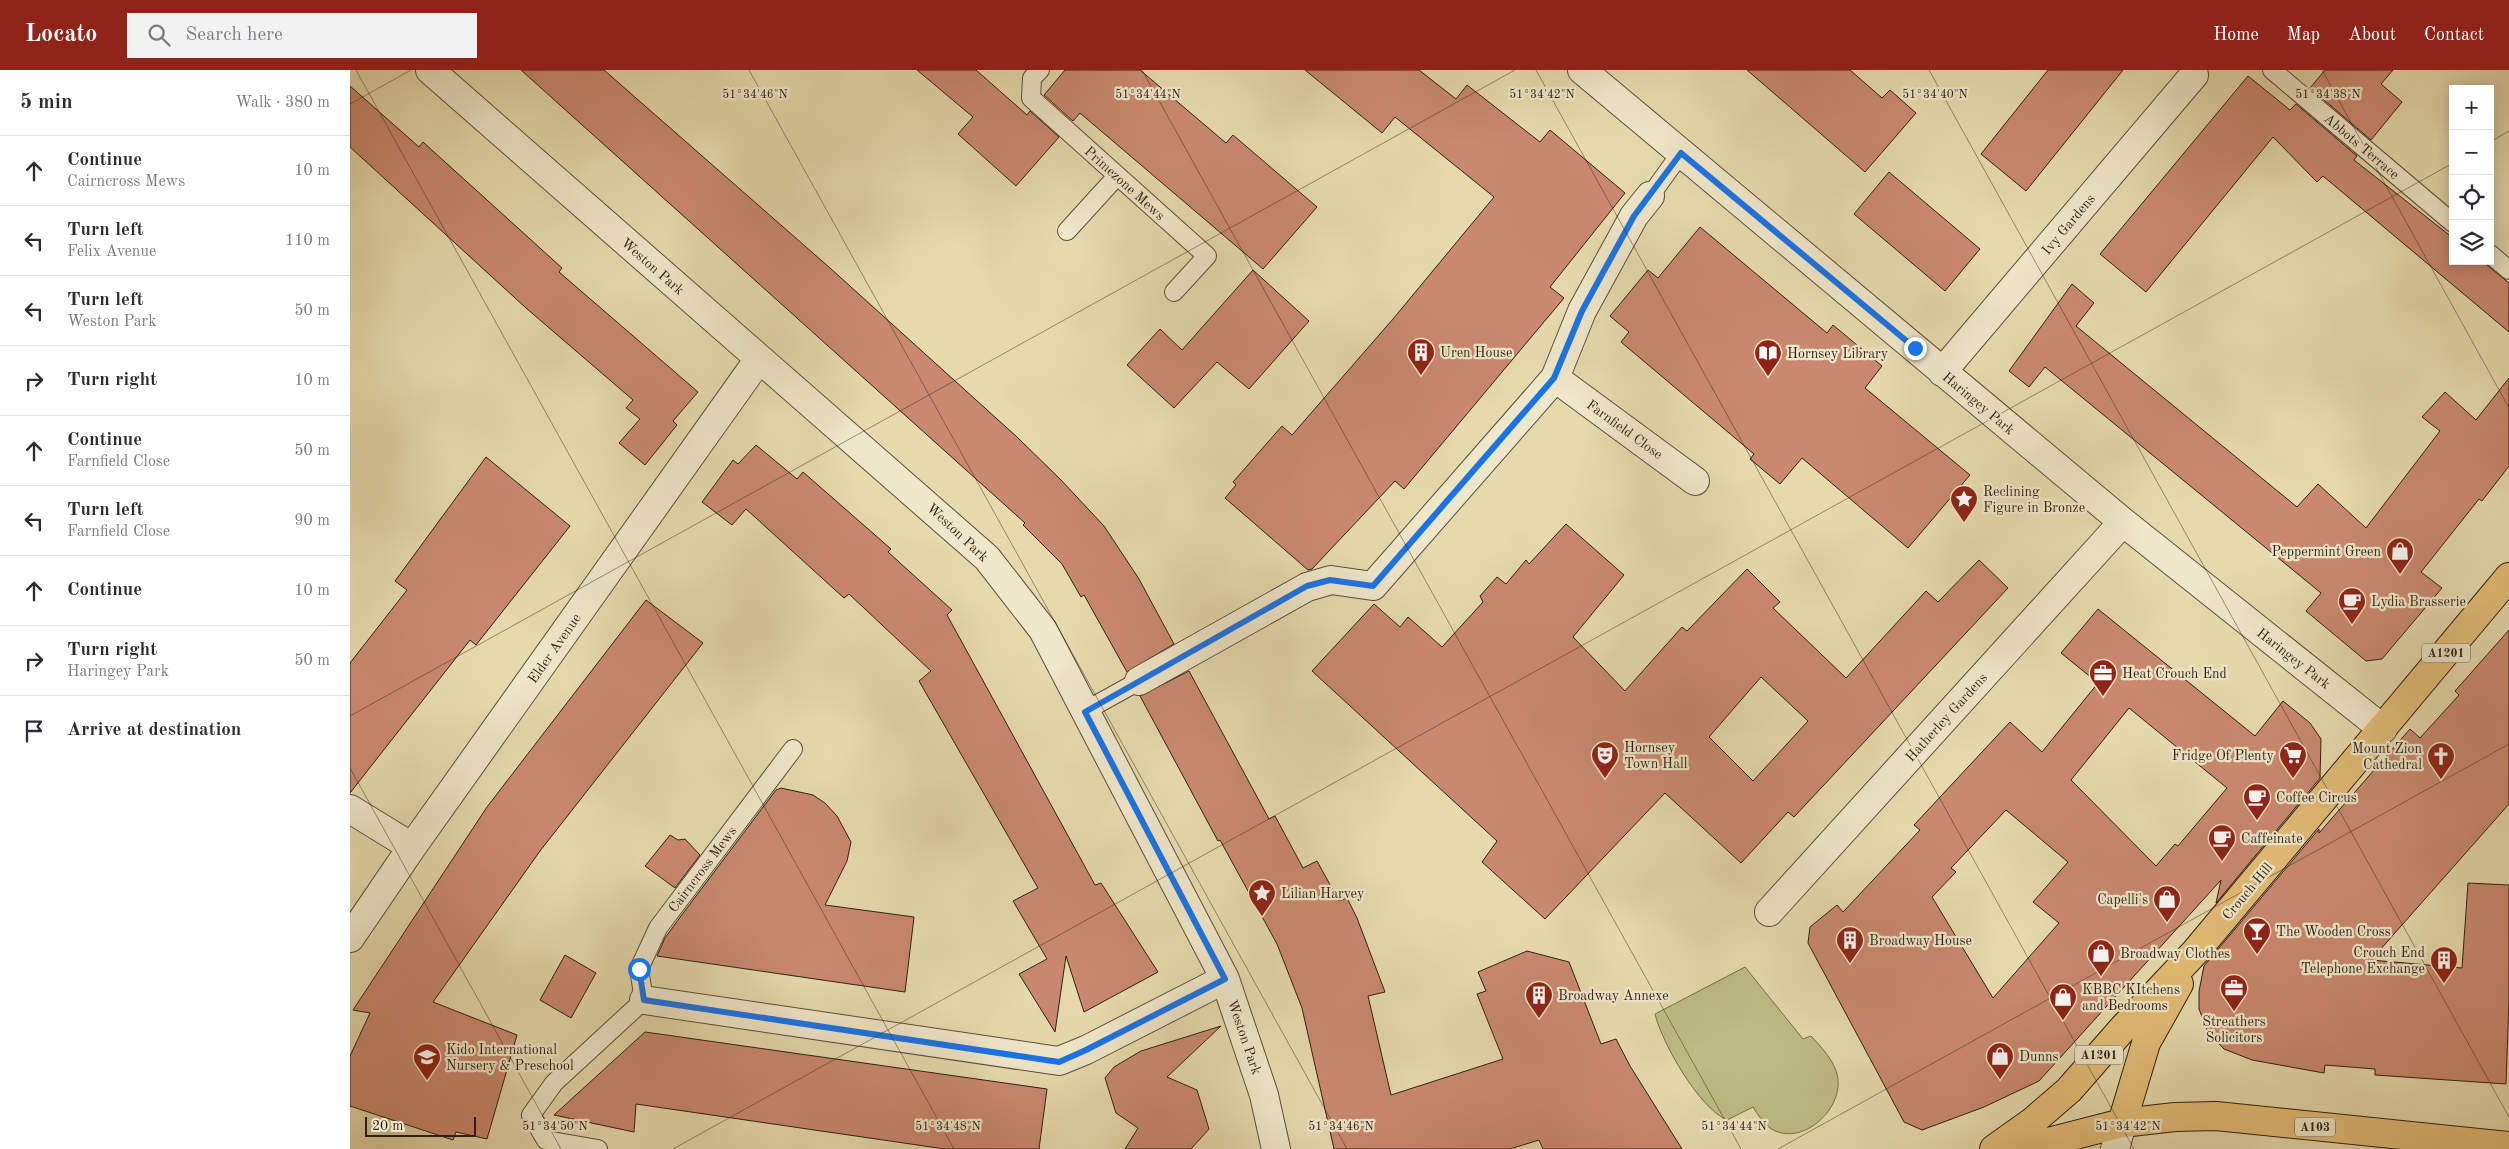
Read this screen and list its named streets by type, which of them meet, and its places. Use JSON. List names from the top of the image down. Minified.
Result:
{"streets":{"main road":["A1201","Crouch Hill","A103"],"street":["Ivy Gardens","Weston Park","Haringey Park","Farnfield Close","Elder Avenue","Hatherley Gardens"],"lane":["Abbots Terrace","Primezone Mews","Cairncross Mews"]},"crossings":[["Ivy Gardens","Haringey Park"],["Weston Park","Elder Avenue"],["Haringey Park","Hatherley Gardens"],["Haringey Park","Crouch Hill"],["Crouch Hill","A103"]],"places":{"building":["Uren House","Broadway House","Crouch End Telephone Exchange","Broadway Annexe"],"library":["Hornsey Library"],"place":["Reclining Figure in Bronze","Lilian Harvey"],"shop":["Peppermint Green","Capelli's","Broadway Clothes","KBBC KItchens and Bedrooms","Dunns"],"cafe":["Lydia Brasserie","Coffee Circus","Caffeinate"],"office":["Heat Crouch End","Streathers Solicitors"],"theatre":["Hornsey Town Hall"],"supermarket":["Fridge Of Plenty"],"church":["Mount Zion Cathedral"],"bar":["The Wooden Cross"],"school or university":["Kido International Nursery & Preschool"]},"scale_bar":"20 m","page":{"header":"Locato","search":"Search here","nav":["Home","Map","About","Contact"],"heading":["5 min","Walk · 380 m"],"map_buttons":["+","−"],"list":[["Continue","Cairncross Mews","10 m"],["Turn left","Felix Avenue","110 m"],["Turn left","Weston Park","50 m"],["Turn right","10 m"],["Continue","Farnfield Close","50 m"],["Turn left","Farnfield Close","90 m"],["Continue","10 m"],["Turn right","Haringey Park","50 m"],"Arrive at destination"],"scale":"20 m"},"coordinates":["51°34'46\"N","51°34'44\"N","51°34'42\"N","51°34'40\"N","51°34'38\"N","51°34'50\"N","51°34'48\"N"]}
